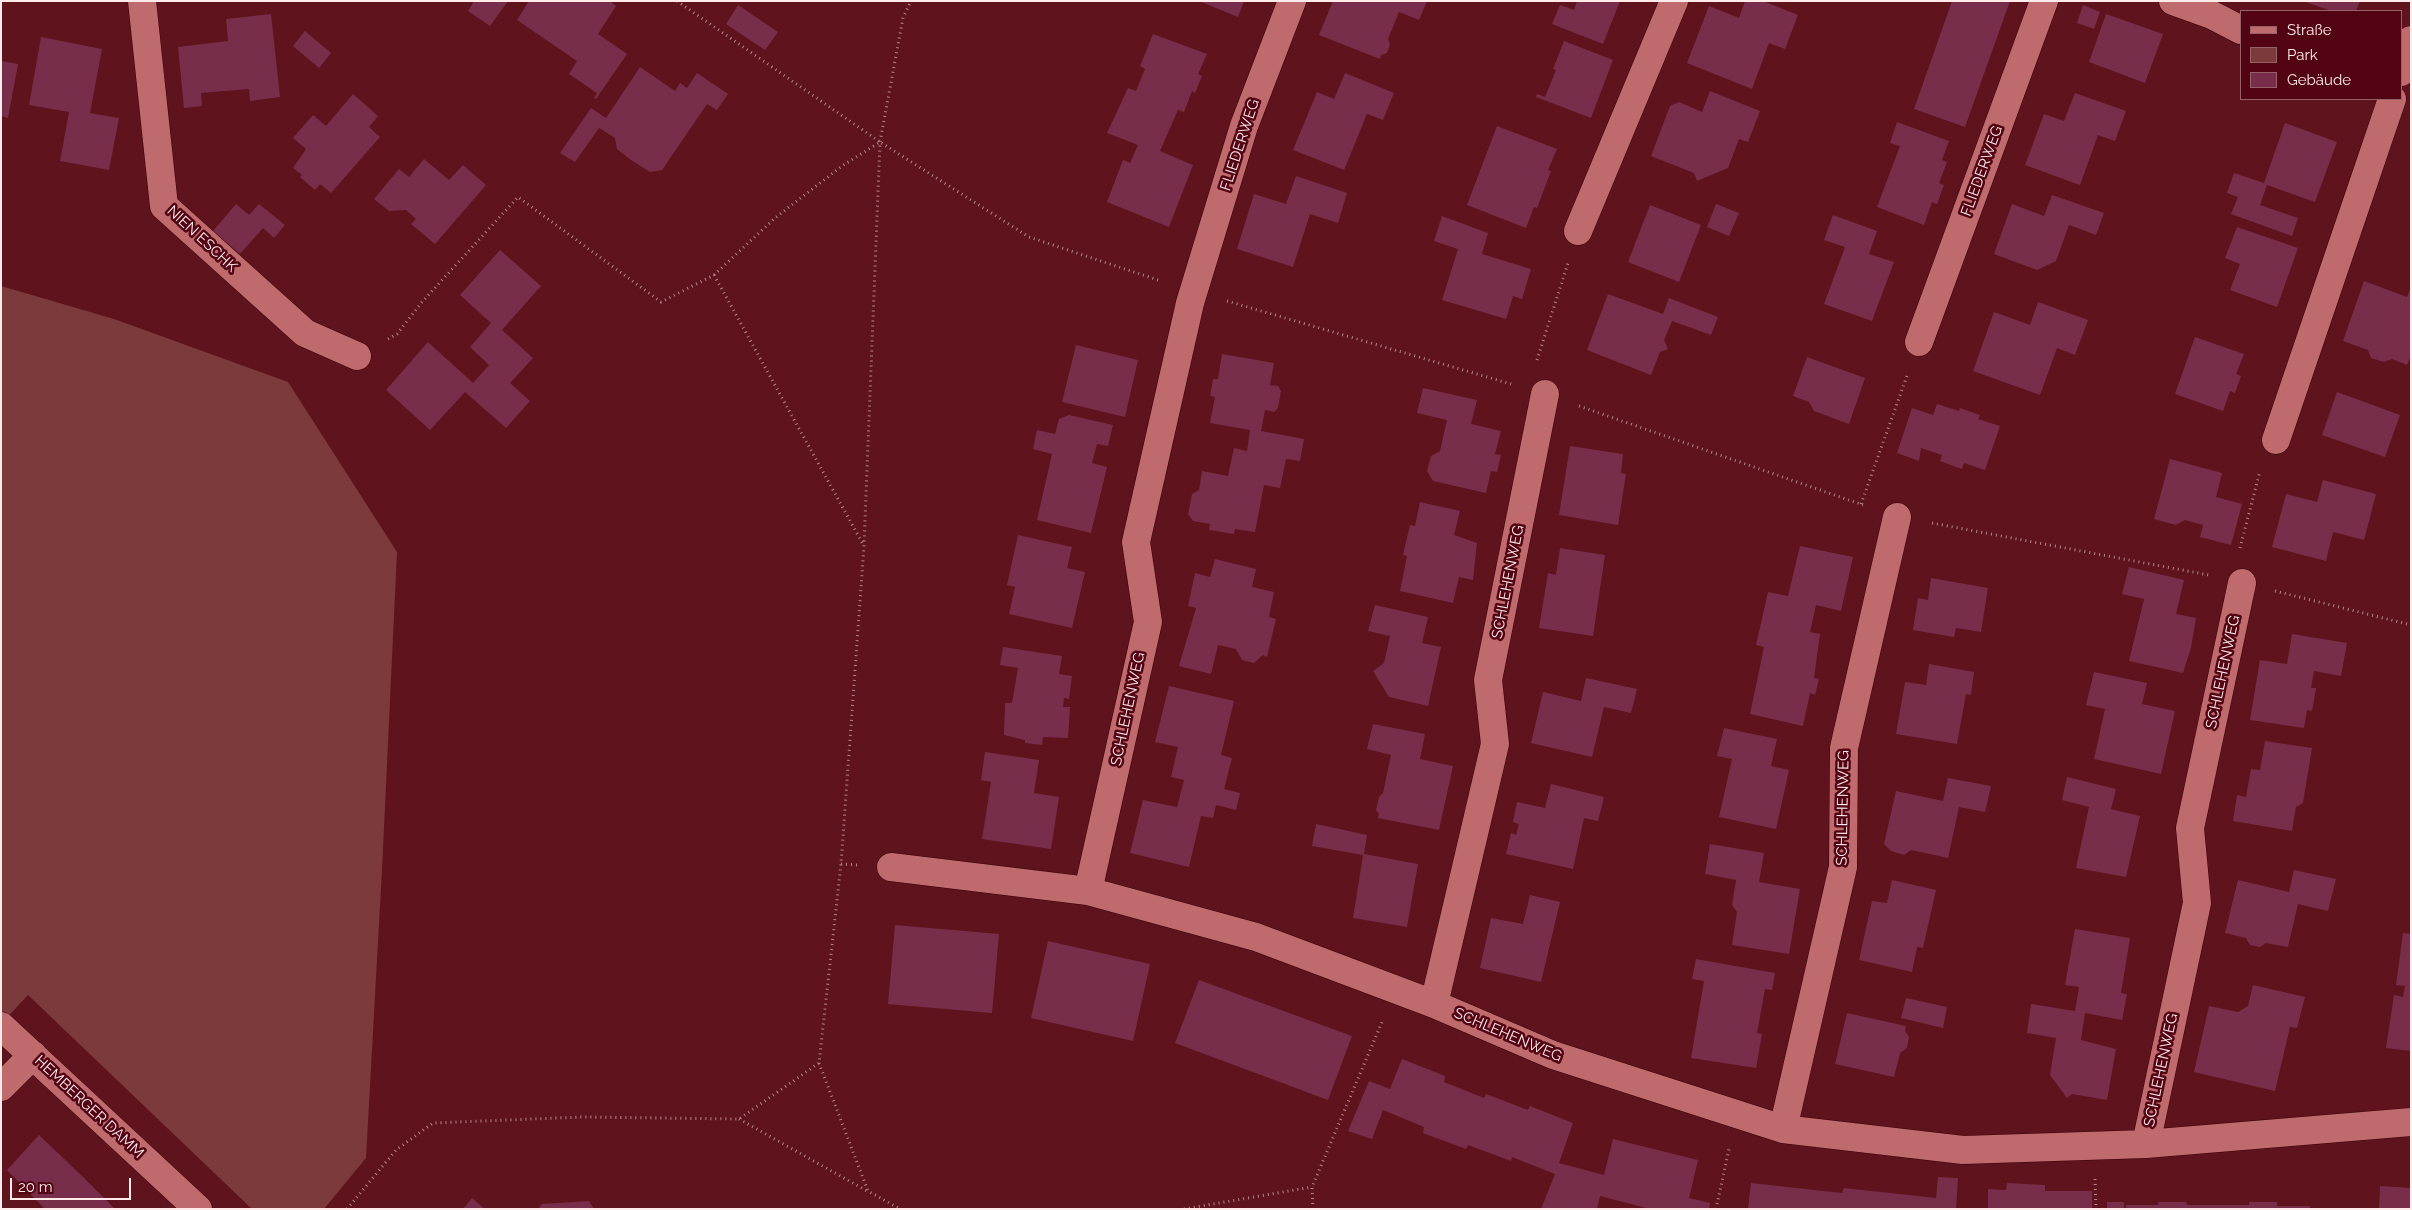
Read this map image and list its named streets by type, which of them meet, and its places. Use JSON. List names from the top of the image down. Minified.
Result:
{"streets":{"street":["FLIEDERWEG","NIEN ESCHK","SCHLEHENWEG","HEMBERGER DAMM"]},"crossings":[["FLIEDERWEG","SCHLEHENWEG"]],"legend":["Straße","Park","Gebäude"],"scale_bar":"20 m"}
